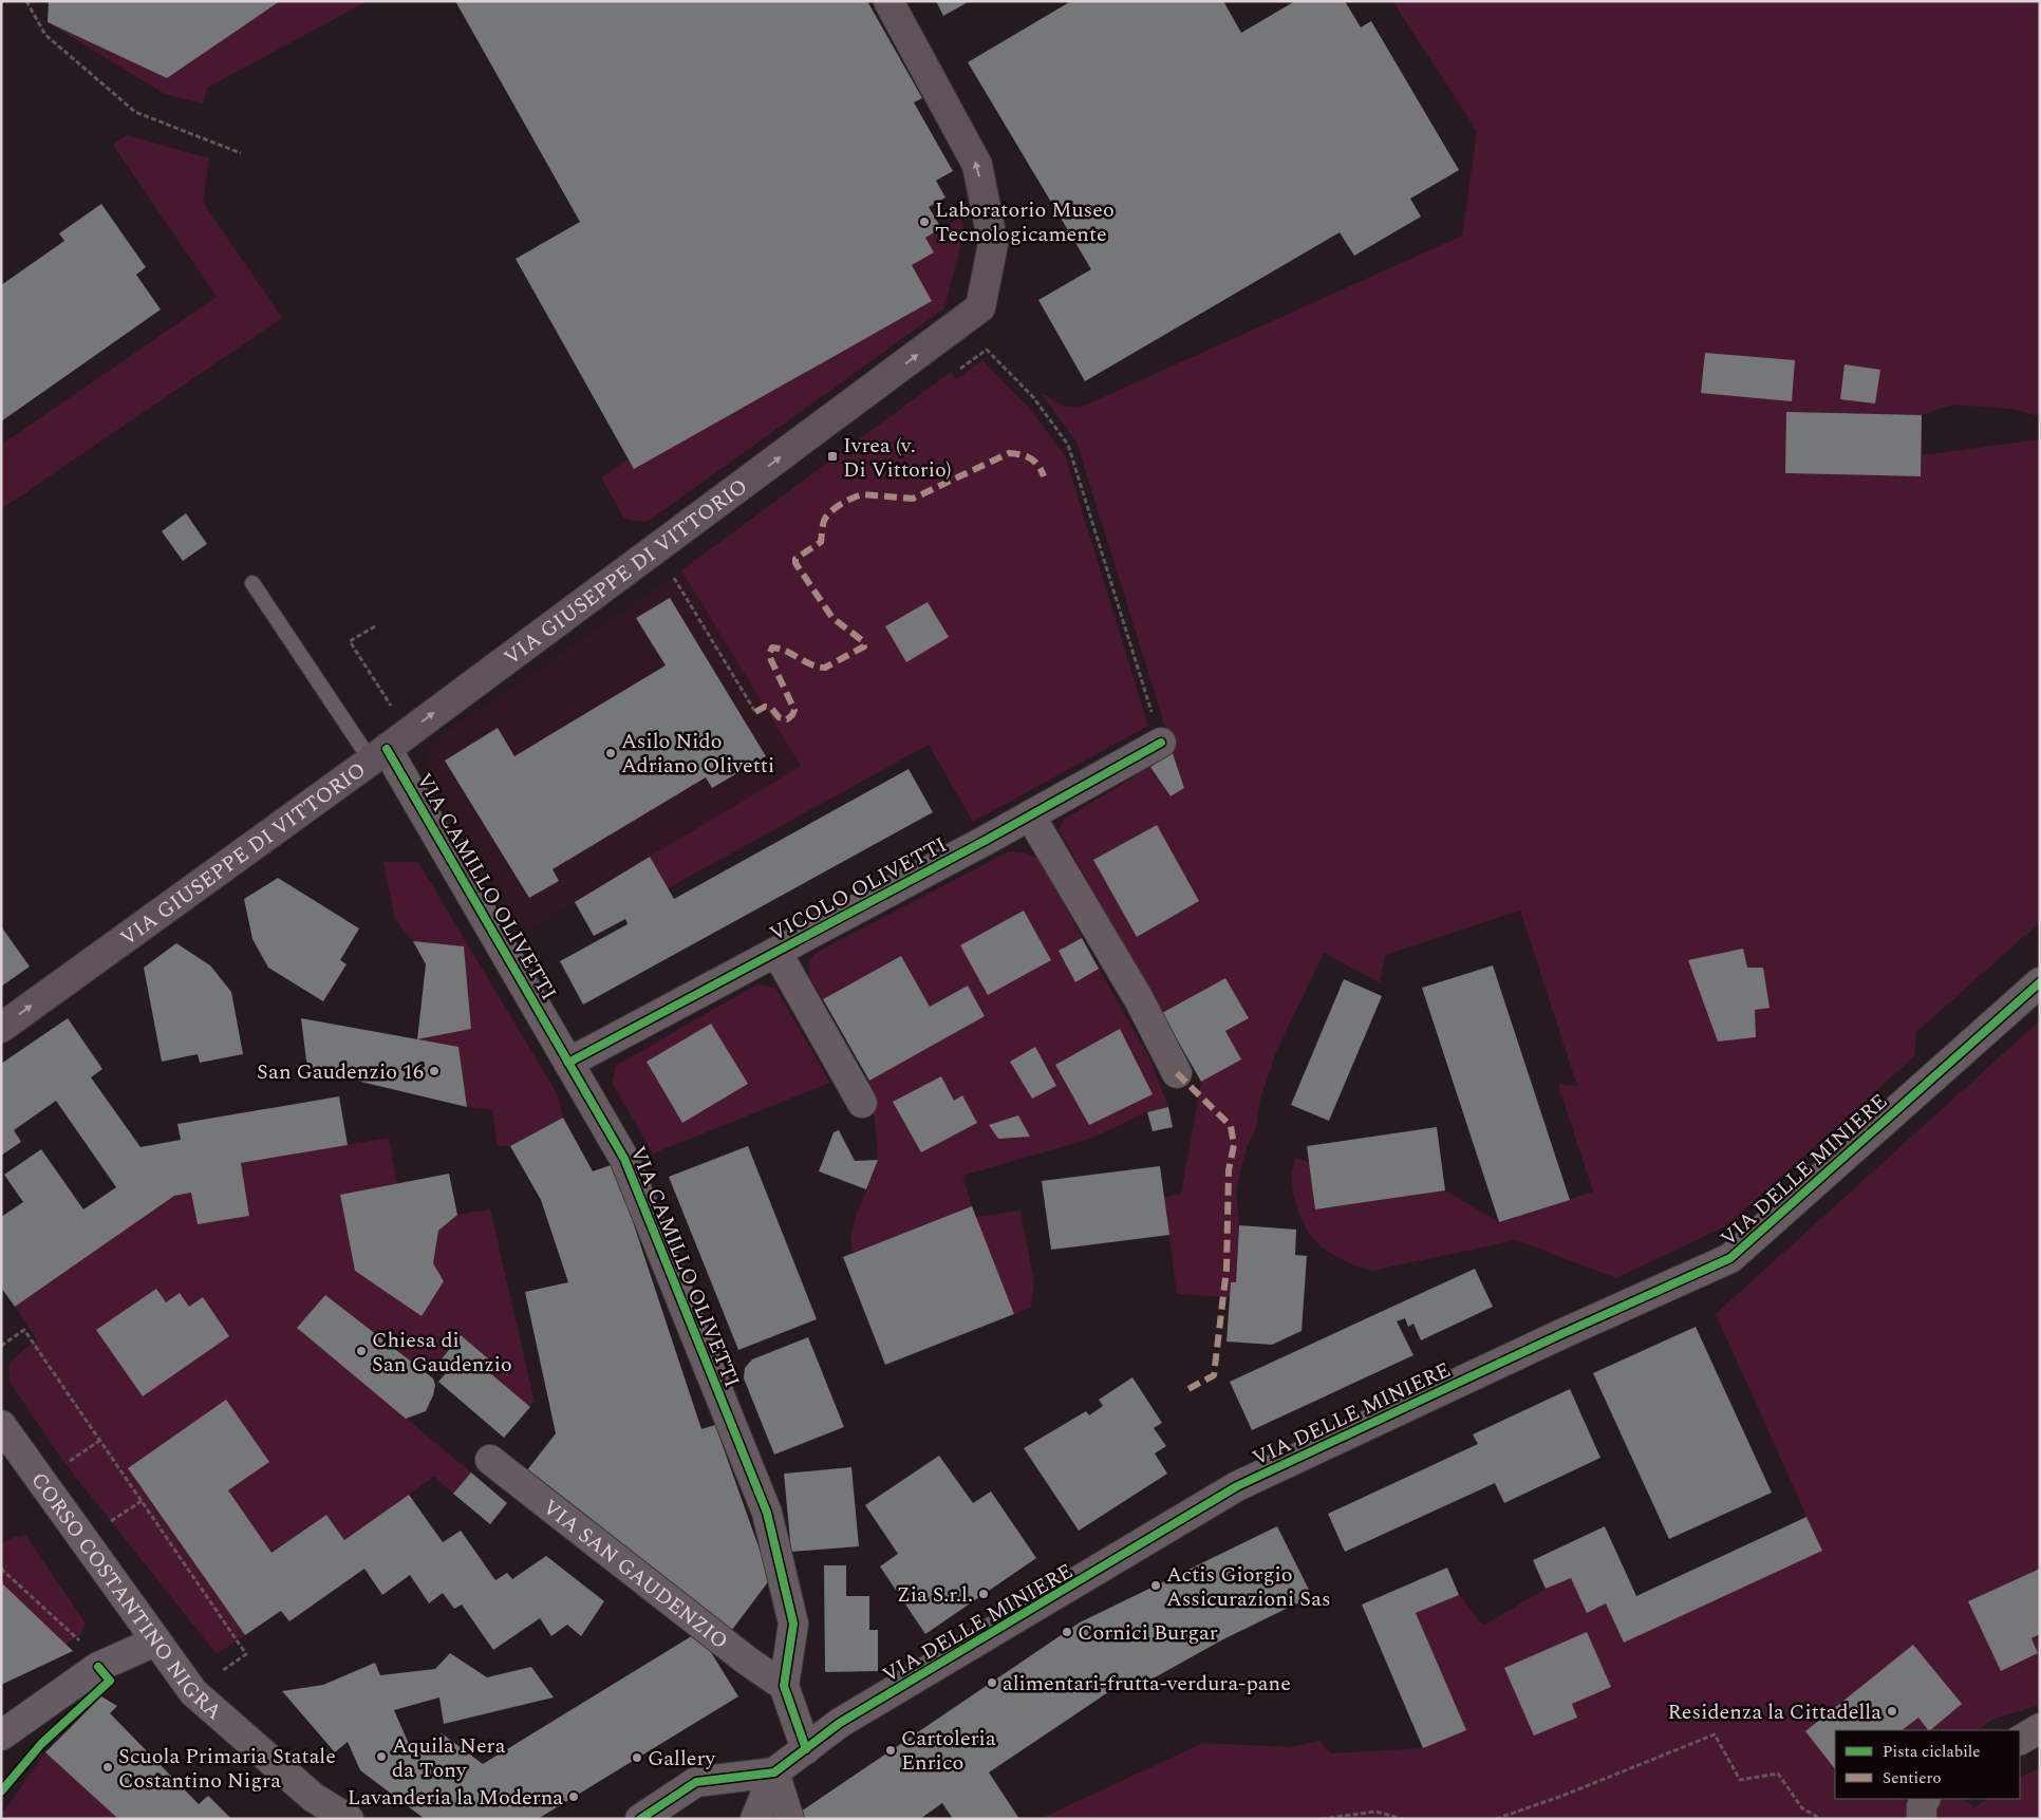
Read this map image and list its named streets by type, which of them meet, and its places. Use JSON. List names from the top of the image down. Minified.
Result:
{"streets":{"main road":["VIA GIUSEPPE DI VITTORIO"],"street":["VIA CAMILLO OLIVETTI","VICOLO OLIVETTI","VIA DELLE MINIERE","VIA SAN GAUDENZIO","CORSO COSTANTINO NIGRA"]},"crossings":[["VIA GIUSEPPE DI VITTORIO","VIA CAMILLO OLIVETTI"],["VIA CAMILLO OLIVETTI","VICOLO OLIVETTI"],["VIA CAMILLO OLIVETTI","VIA DELLE MINIERE"],["VIA CAMILLO OLIVETTI","VIA SAN GAUDENZIO"]],"one_way":["VIA GIUSEPPE DI VITTORIO"],"places":{"other":["Laboratorio Museo Tecnologicamente","Asilo Nido Adriano Olivetti","San Gaudenzio 16","Chiesa di San Gaudenzio","Actis Giorgio Assicurazioni Sas","Zia S.r.l.","Cornici Burgar","alimentari-frutta-verdura-pane","Residenza la Cittadella","Cartoleria Enrico","Aquila Nera da Tony","Gallery","Scuola Primaria Statale Costantino Nigra","Lavanderia la Moderna"],"transit":["Ivrea (v. Di Vittorio)"]},"legend":["Pista ciclabile","Sentiero"]}
